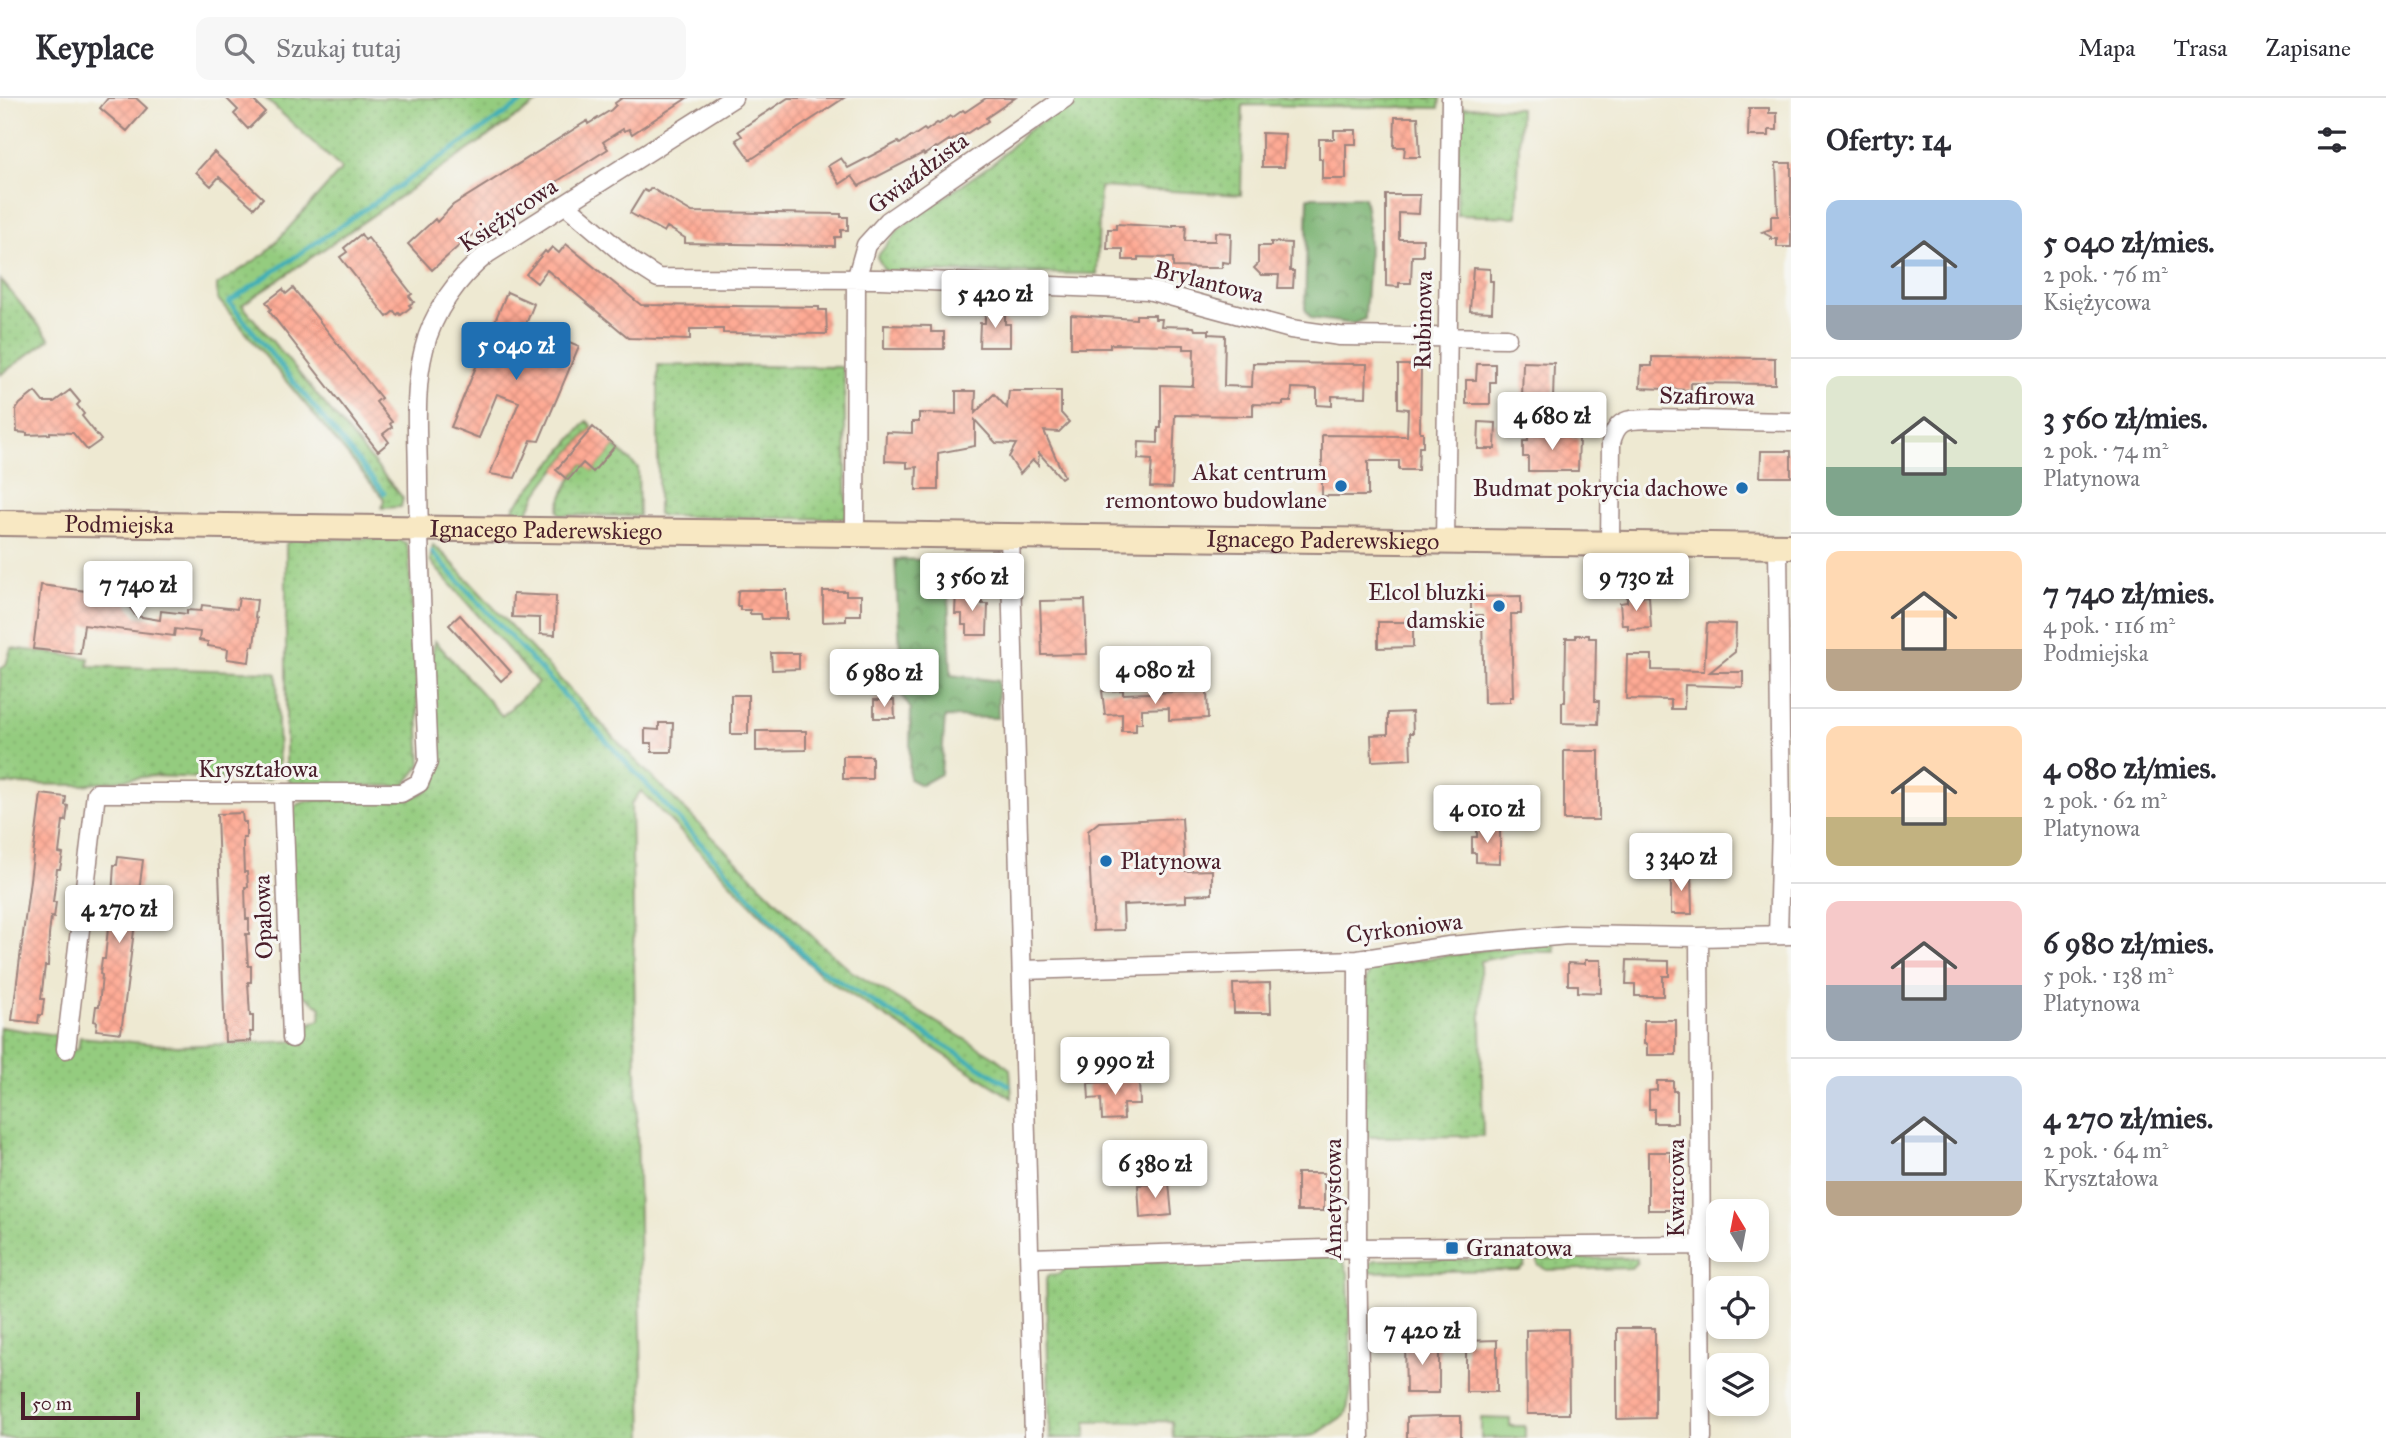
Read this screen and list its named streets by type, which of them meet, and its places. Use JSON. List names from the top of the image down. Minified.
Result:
{"streets":{"street":["Gwiaździsta","Księżycowa","Brylantowa","Rubinowa","Szafirowa","Podmiejska","Ignacego Paderewskiego","Kryształowa","Opalowa","Cyrkoniowa","Kwarcowa","Ametystowa"]},"crossings":[["Gwiaździsta","Brylantowa"],["Księżycowa","Ignacego Paderewskiego"],["Księżycowa","Kryształowa"],["Brylantowa","Rubinowa"],["Rubinowa","Ignacego Paderewskiego"],["Szafirowa","Ignacego Paderewskiego"],["Podmiejska","Ignacego Paderewskiego"],["Ignacego Paderewskiego","Kryształowa"],["Kryształowa","Opalowa"],["Cyrkoniowa","Kwarcowa"],["Cyrkoniowa","Ametystowa"]],"places":{"other":["Akat centrum remontowo budowlane","Budmat pokrycia dachowe","Elcol bluzki damskie","Platynowa"],"transit":["Granatowa"]},"scale_bar":"50 m","north":"top","page":{"header":"Keyplace","search":"Szukaj tutaj","nav":["Mapa","Trasa","Zapisane"],"heading":"Oferty: 14","list":[{"name":"5 040 zł/mies.","note":"2 pok. · 76 m² · Księżycowa"},{"name":"3 560 zł/mies.","note":"2 pok. · 74 m² · Platynowa"},{"name":"7 740 zł/mies.","note":"4 pok. · 116 m² · Podmiejska"},{"name":"4 080 zł/mies.","note":"2 pok. · 62 m² · Platynowa"},{"name":"6 980 zł/mies.","note":"5 pok. · 138 m² · Platynowa"},{"name":"4 270 zł/mies.","note":"2 pok. · 64 m² · Kryształowa"}],"price":["5 420 zł","5 040 zł","4 680 zł","3 560 zł","9 730 zł","7 740 zł","4 080 zł","6 980 zł","4 010 zł","3 340 zł","4 270 zł","9 990 zł","6 380 zł","7 420 zł"],"scale":"50 m"}}
